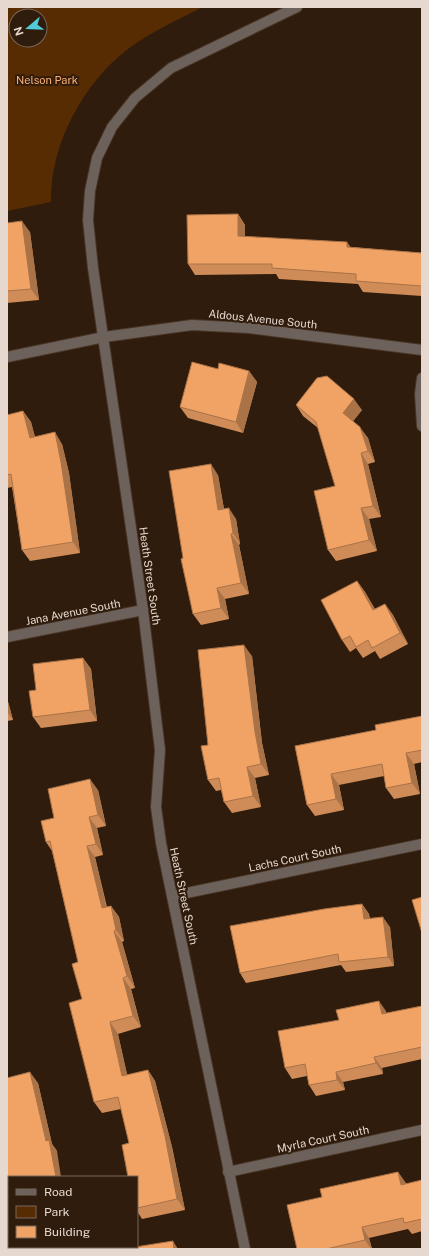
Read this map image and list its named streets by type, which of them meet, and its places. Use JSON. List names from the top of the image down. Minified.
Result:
{"streets":{"street":["Aldous Avenue South","Heath Street South","Jana Avenue South","Lachs Court South","Myrla Court South"]},"crossings":[["Aldous Avenue South","Heath Street South"],["Heath Street South","Jana Avenue South"],["Heath Street South","Lachs Court South"],["Heath Street South","Myrla Court South"]],"parks":["Nelson Park"],"legend":["Road","Park","Building"],"north":"left"}
